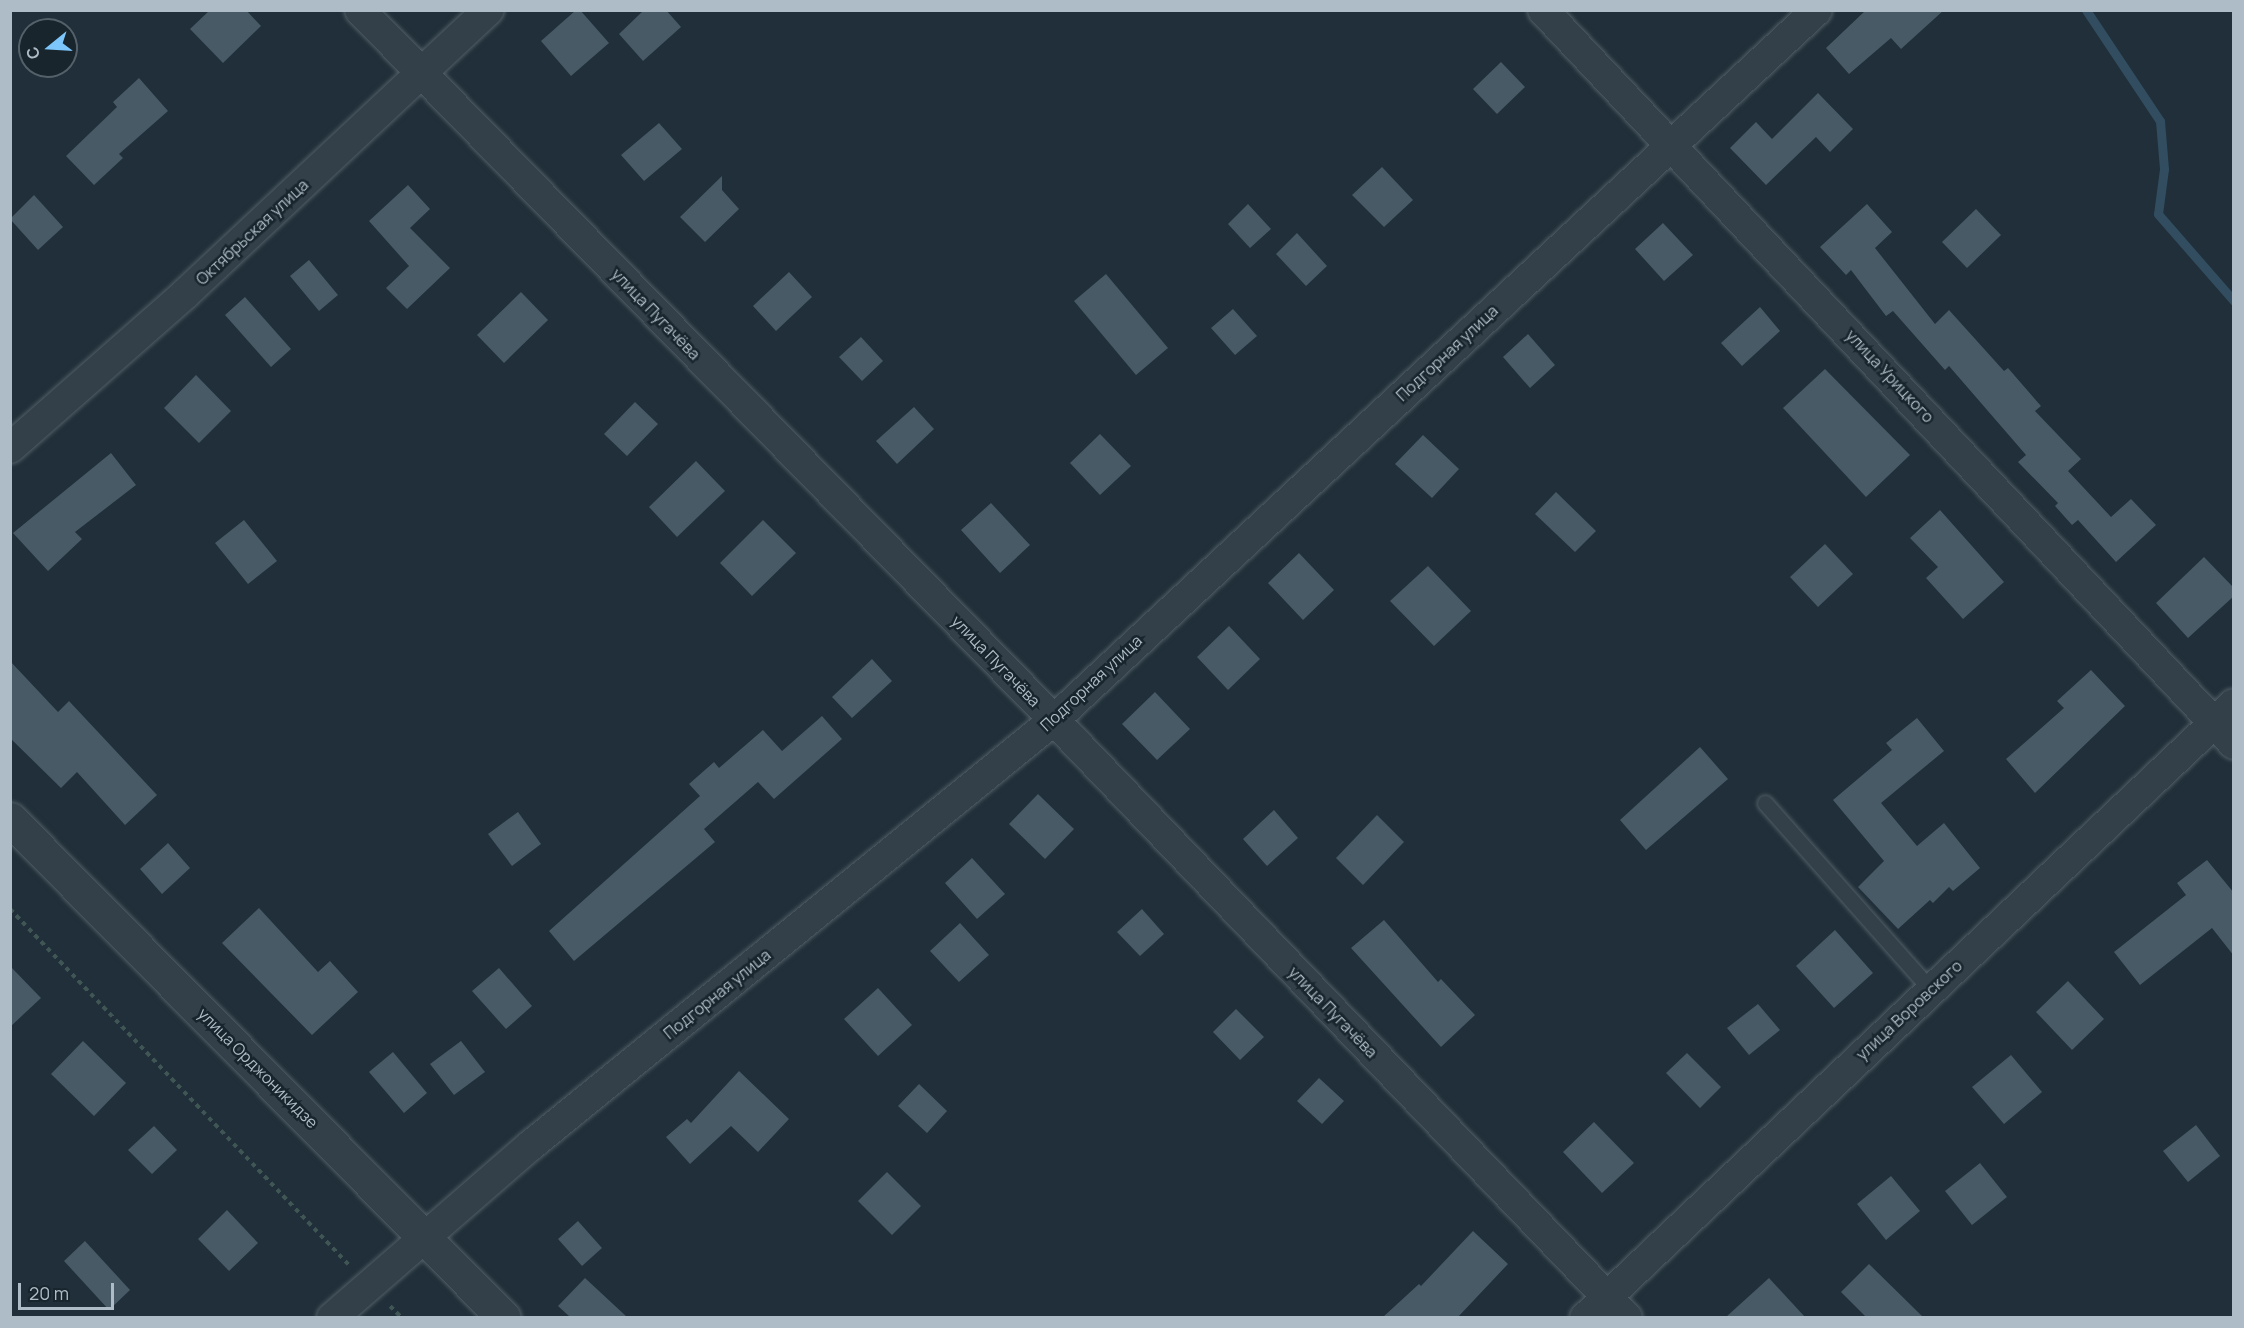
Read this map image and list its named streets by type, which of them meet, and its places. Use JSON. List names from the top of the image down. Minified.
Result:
{"streets":{"street":["Октябрьская улица","улица Пугачёва","Подгорная улица","улица Урицкого","улица Воровского","улица Орджоникидзе"]},"crossings":[["Октябрьская улица","улица Пугачёва"],["улица Пугачёва","Подгорная улица"],["улица Пугачёва","улица Воровского"],["Подгорная улица","улица Урицкого"],["Подгорная улица","улица Орджоникидзе"],["улица Урицкого","улица Воровского"]],"scale_bar":"20 m","north":"left"}
